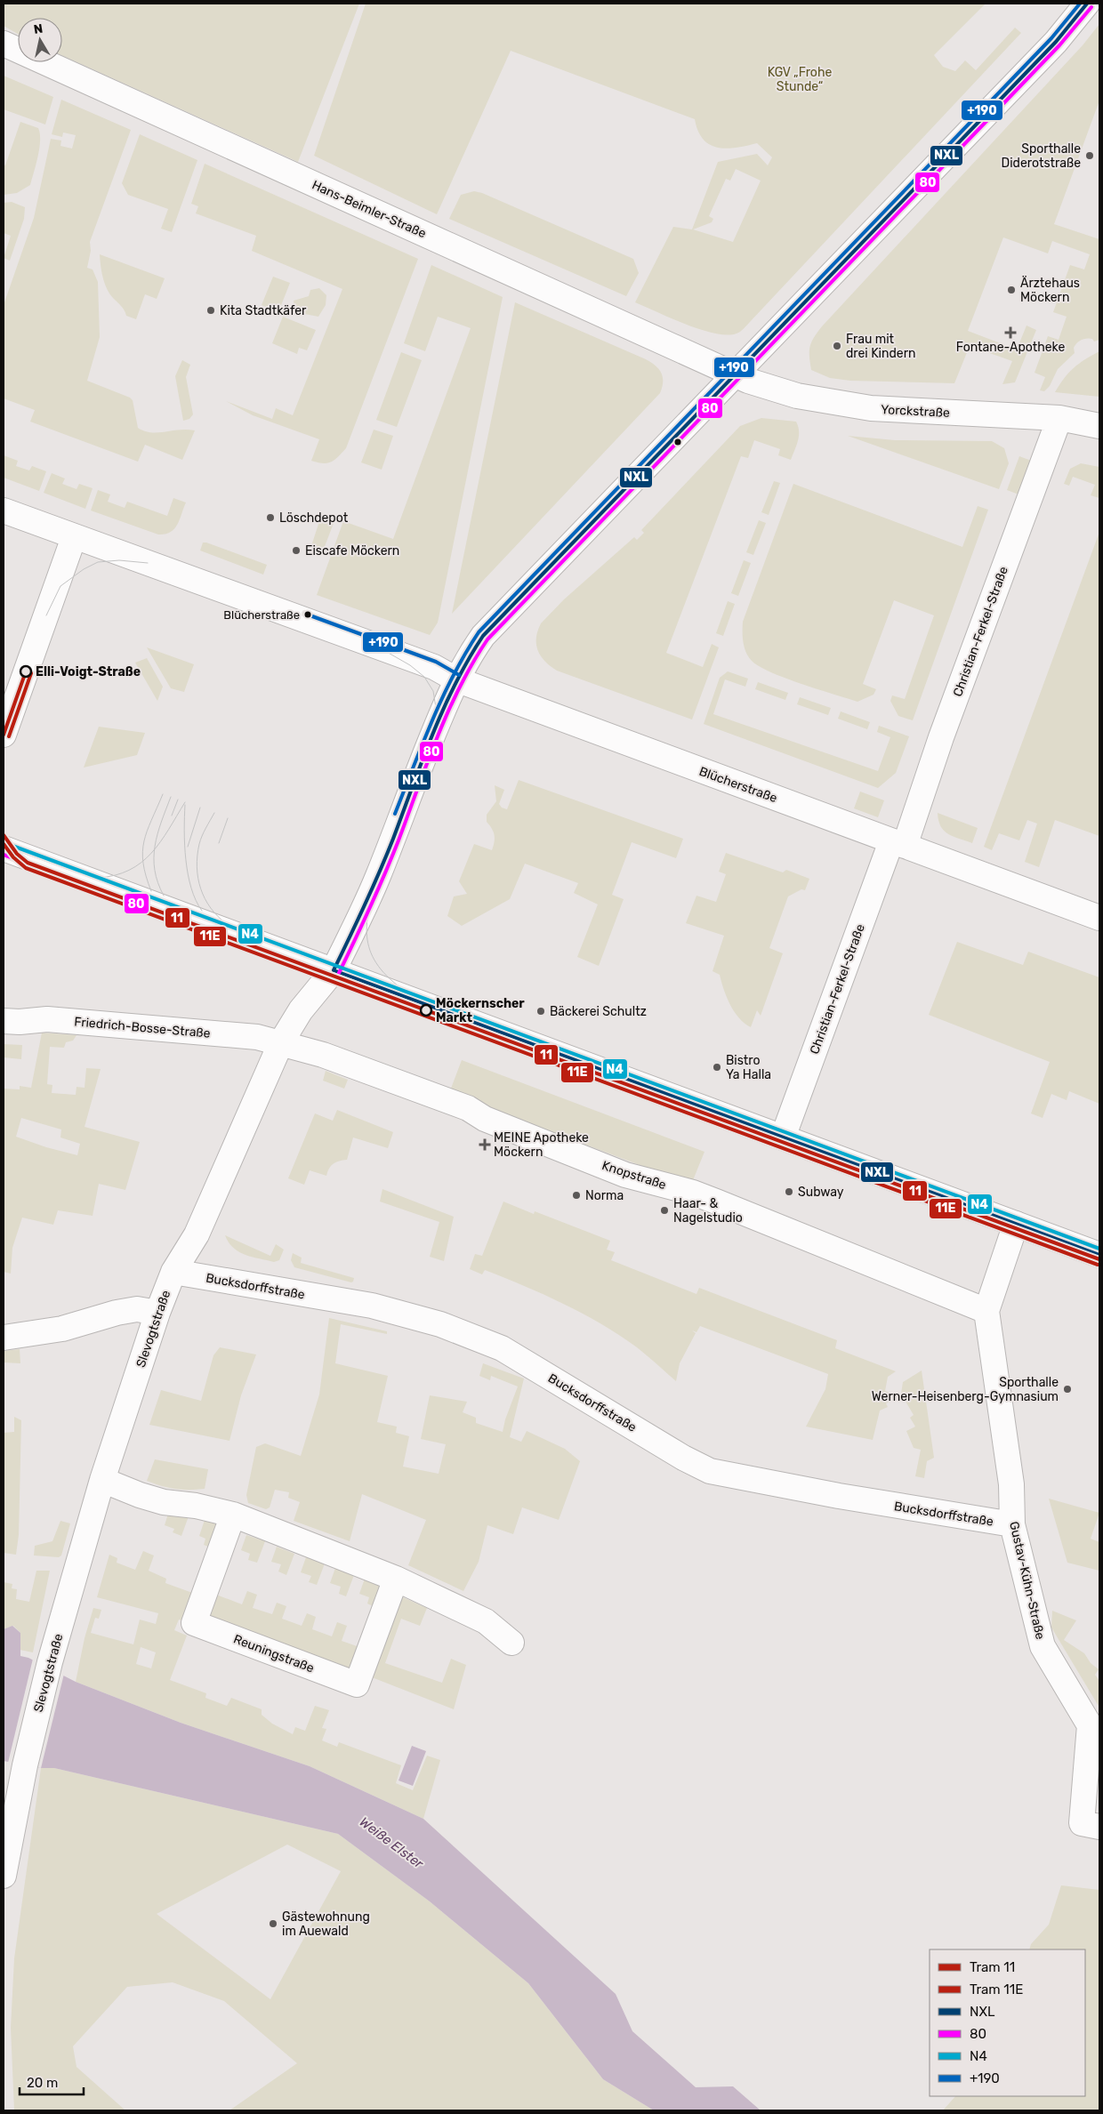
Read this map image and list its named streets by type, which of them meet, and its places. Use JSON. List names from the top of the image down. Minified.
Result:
{"streets":{"street":["Hans-Beimler-Straße","Yorckstraße","Christian-Ferkel-Straße","Blücherstraße","Friedrich-Bosse-Straße","Knopstraße","Bucksdorffstraße","Slevogtstraße","Gustav-Kühn-Straße","Reuningstraße"]},"crossings":[["Hans-Beimler-Straße","Yorckstraße"],["Yorckstraße","Christian-Ferkel-Straße"],["Christian-Ferkel-Straße","Blücherstraße"],["Blücherstraße","Slevogtstraße"],["Friedrich-Bosse-Straße","Knopstraße"],["Friedrich-Bosse-Straße","Slevogtstraße"],["Knopstraße","Slevogtstraße"],["Knopstraße","Gustav-Kühn-Straße"],["Bucksdorffstraße","Slevogtstraße"],["Bucksdorffstraße","Gustav-Kühn-Straße"]],"water":["Weiße Elster"],"parks":["KGV „Frohe Stunde“"],"places":{"other":["Sporthalle Diderotstraße","Ärztehaus Möckern","Kita Stadtkäfer","Frau mit drei Kindern","Löschdepot","Eiscafe Möckern","Blücherstraße","Elli-Voigt-Straße","Möckernscher Markt","Bäckerei Schultz","Bistro Ya Halla","Subway","Norma","Haar- & Nagelstudio","Sporthalle Werner-Heisenberg-Gymnasium","Gästewohnung im Auewald"],"health":["Fontane-Apotheke","MEINE Apotheke Möckern"]},"lines":["transit line NXL","transit line +190","transit line 80","tram line 11","tram line 11E","transit line N4"],"legend":["Tram 11","Tram 11E","NXL","80","N4","+190"],"scale_bar":"20 m","north":"top"}
